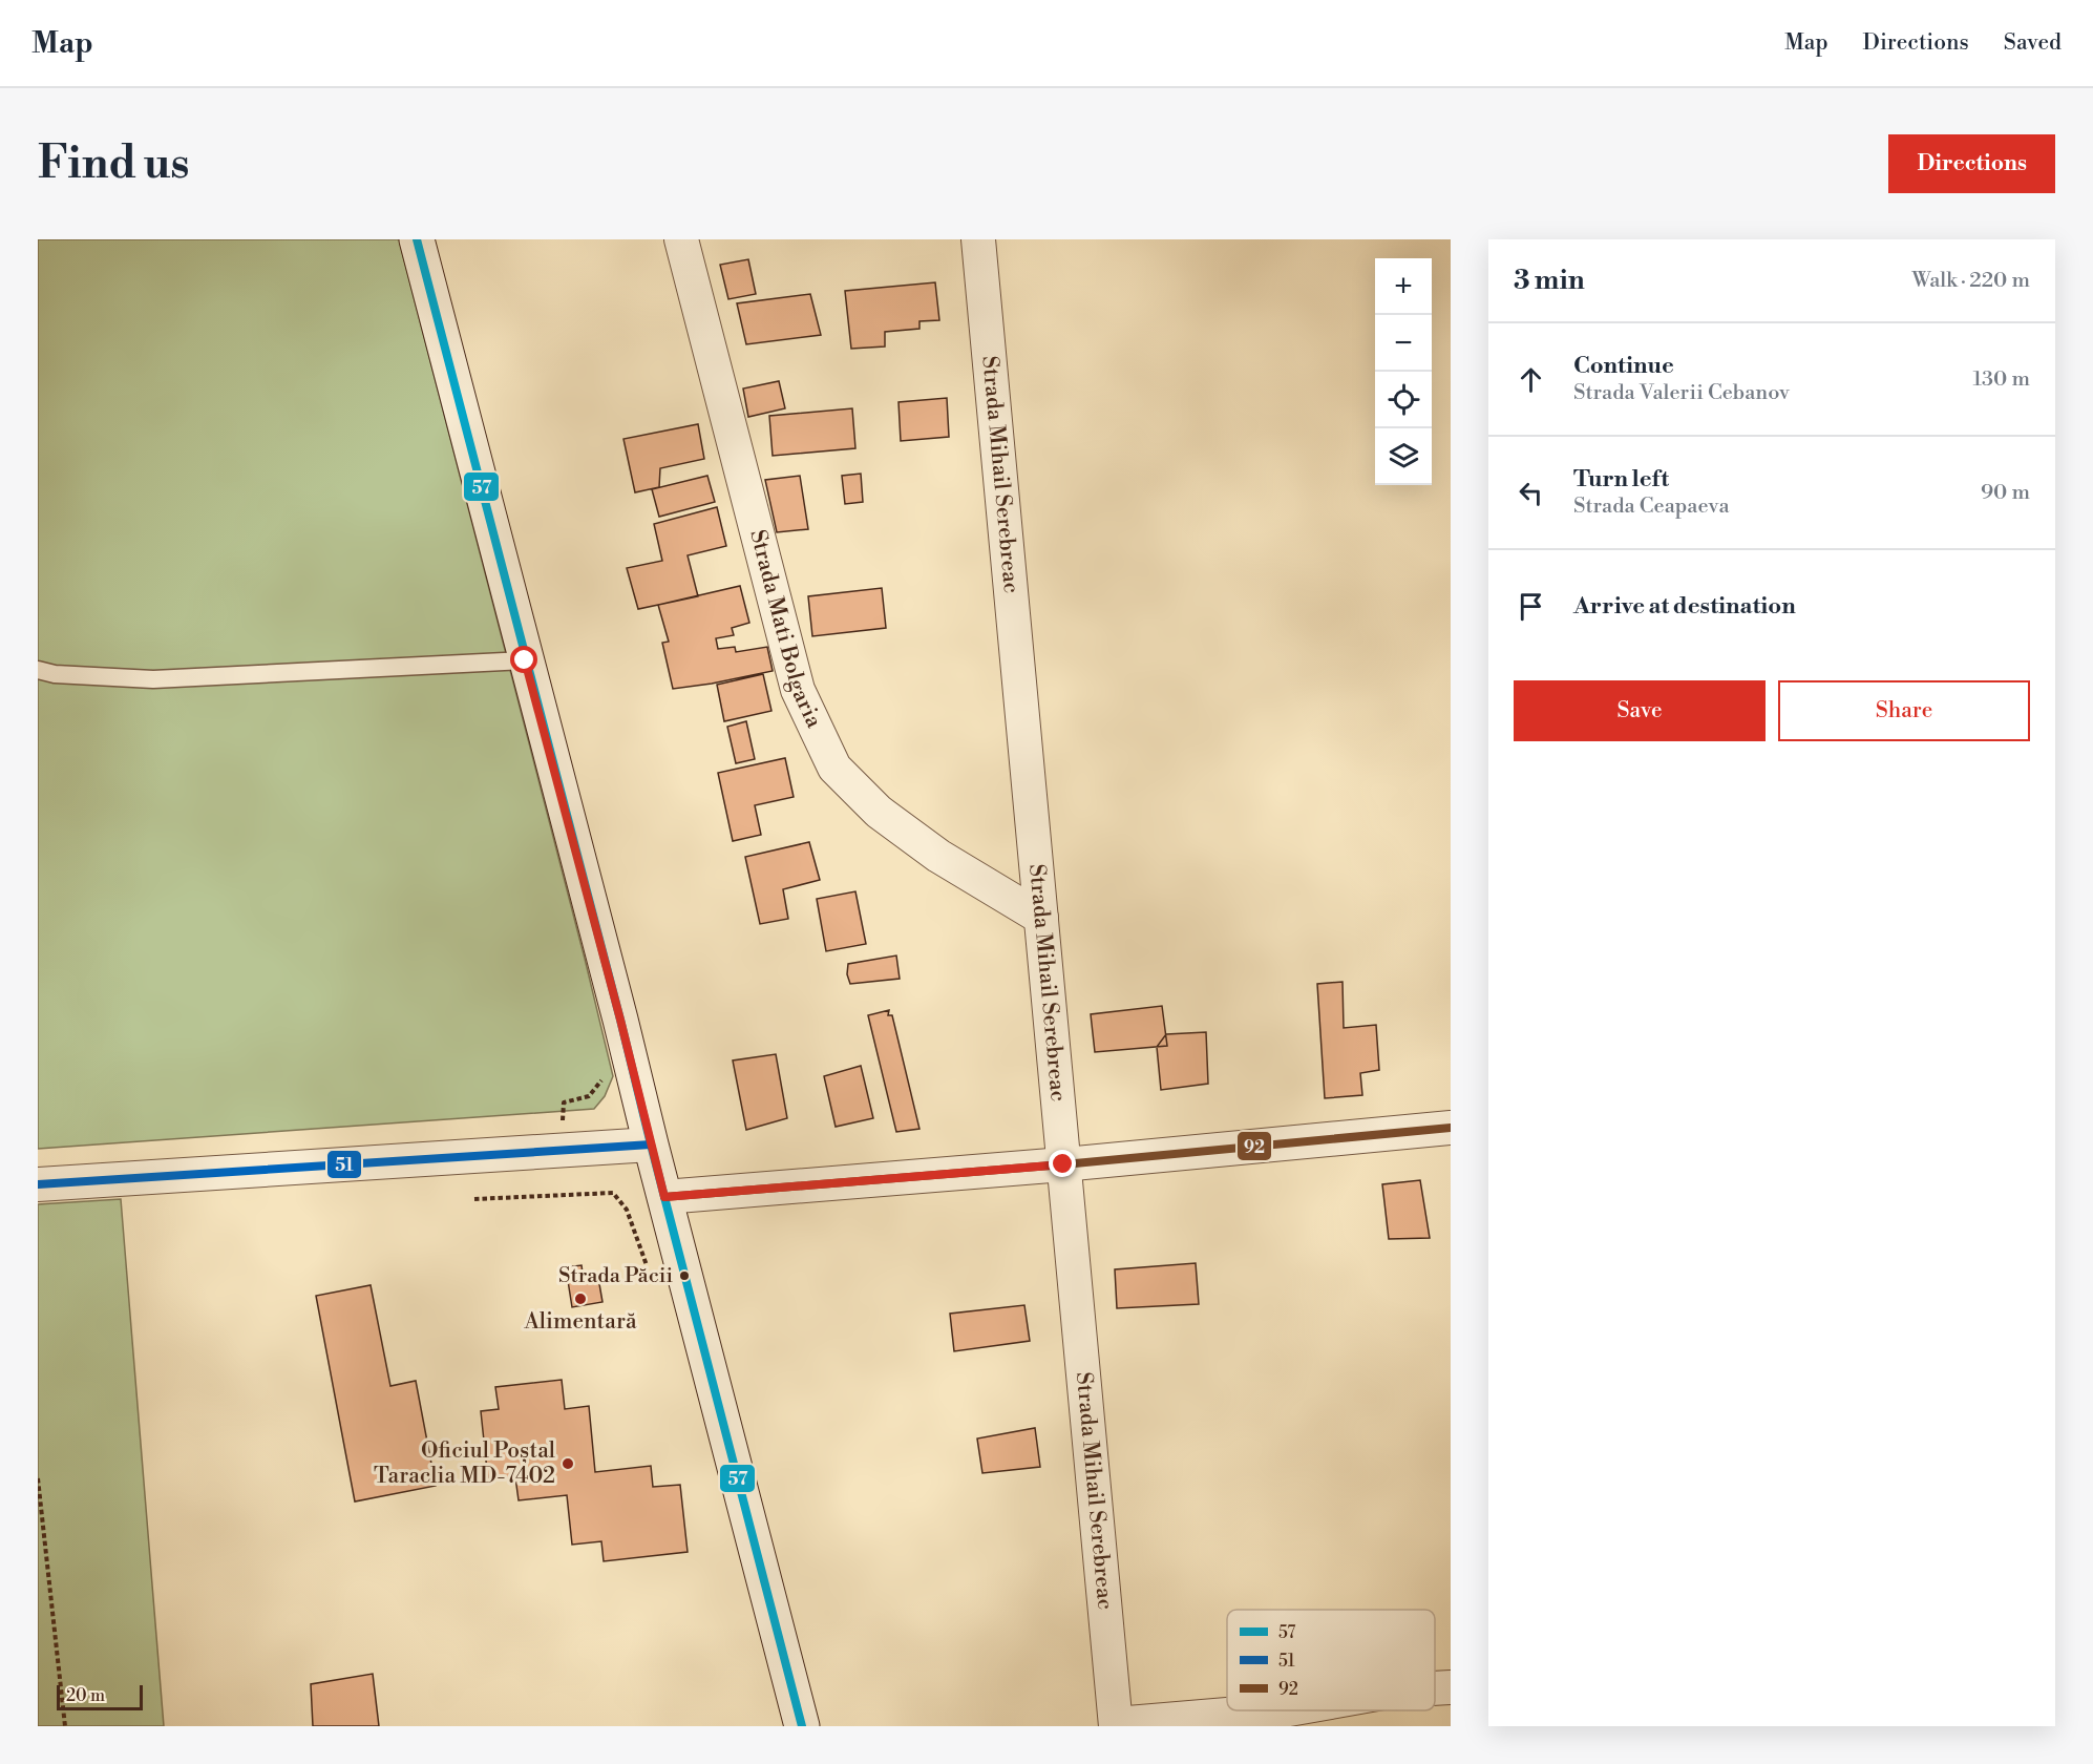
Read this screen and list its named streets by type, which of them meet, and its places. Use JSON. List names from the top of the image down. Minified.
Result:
{"streets":{"street":["Strada Mihail Serebreac","Strada Mati Bolgaria"]},"crossings":[["Strada Mihail Serebreac","Strada Mati Bolgaria"]],"places":["Strada Păcii","Alimentară","Oficiul Poștal Taraclia MD-7402"],"lines":["transit line 57","transit line 92","transit line 51"],"legend":["57","51","92"],"scale_bar":"20 m","page":{"header":"Map","nav":["Map","Directions","Saved"],"buttons":["Directions",["Save","Share"]],"title":"Find us","heading":["3 min","Walk · 220 m"],"map_buttons":["+","−"],"list":[["Continue","Strada Valerii Cebanov","130 m"],["Turn left","Strada Ceapaeva","90 m"],"Arrive at destination"],"scale":"20 m"}}
